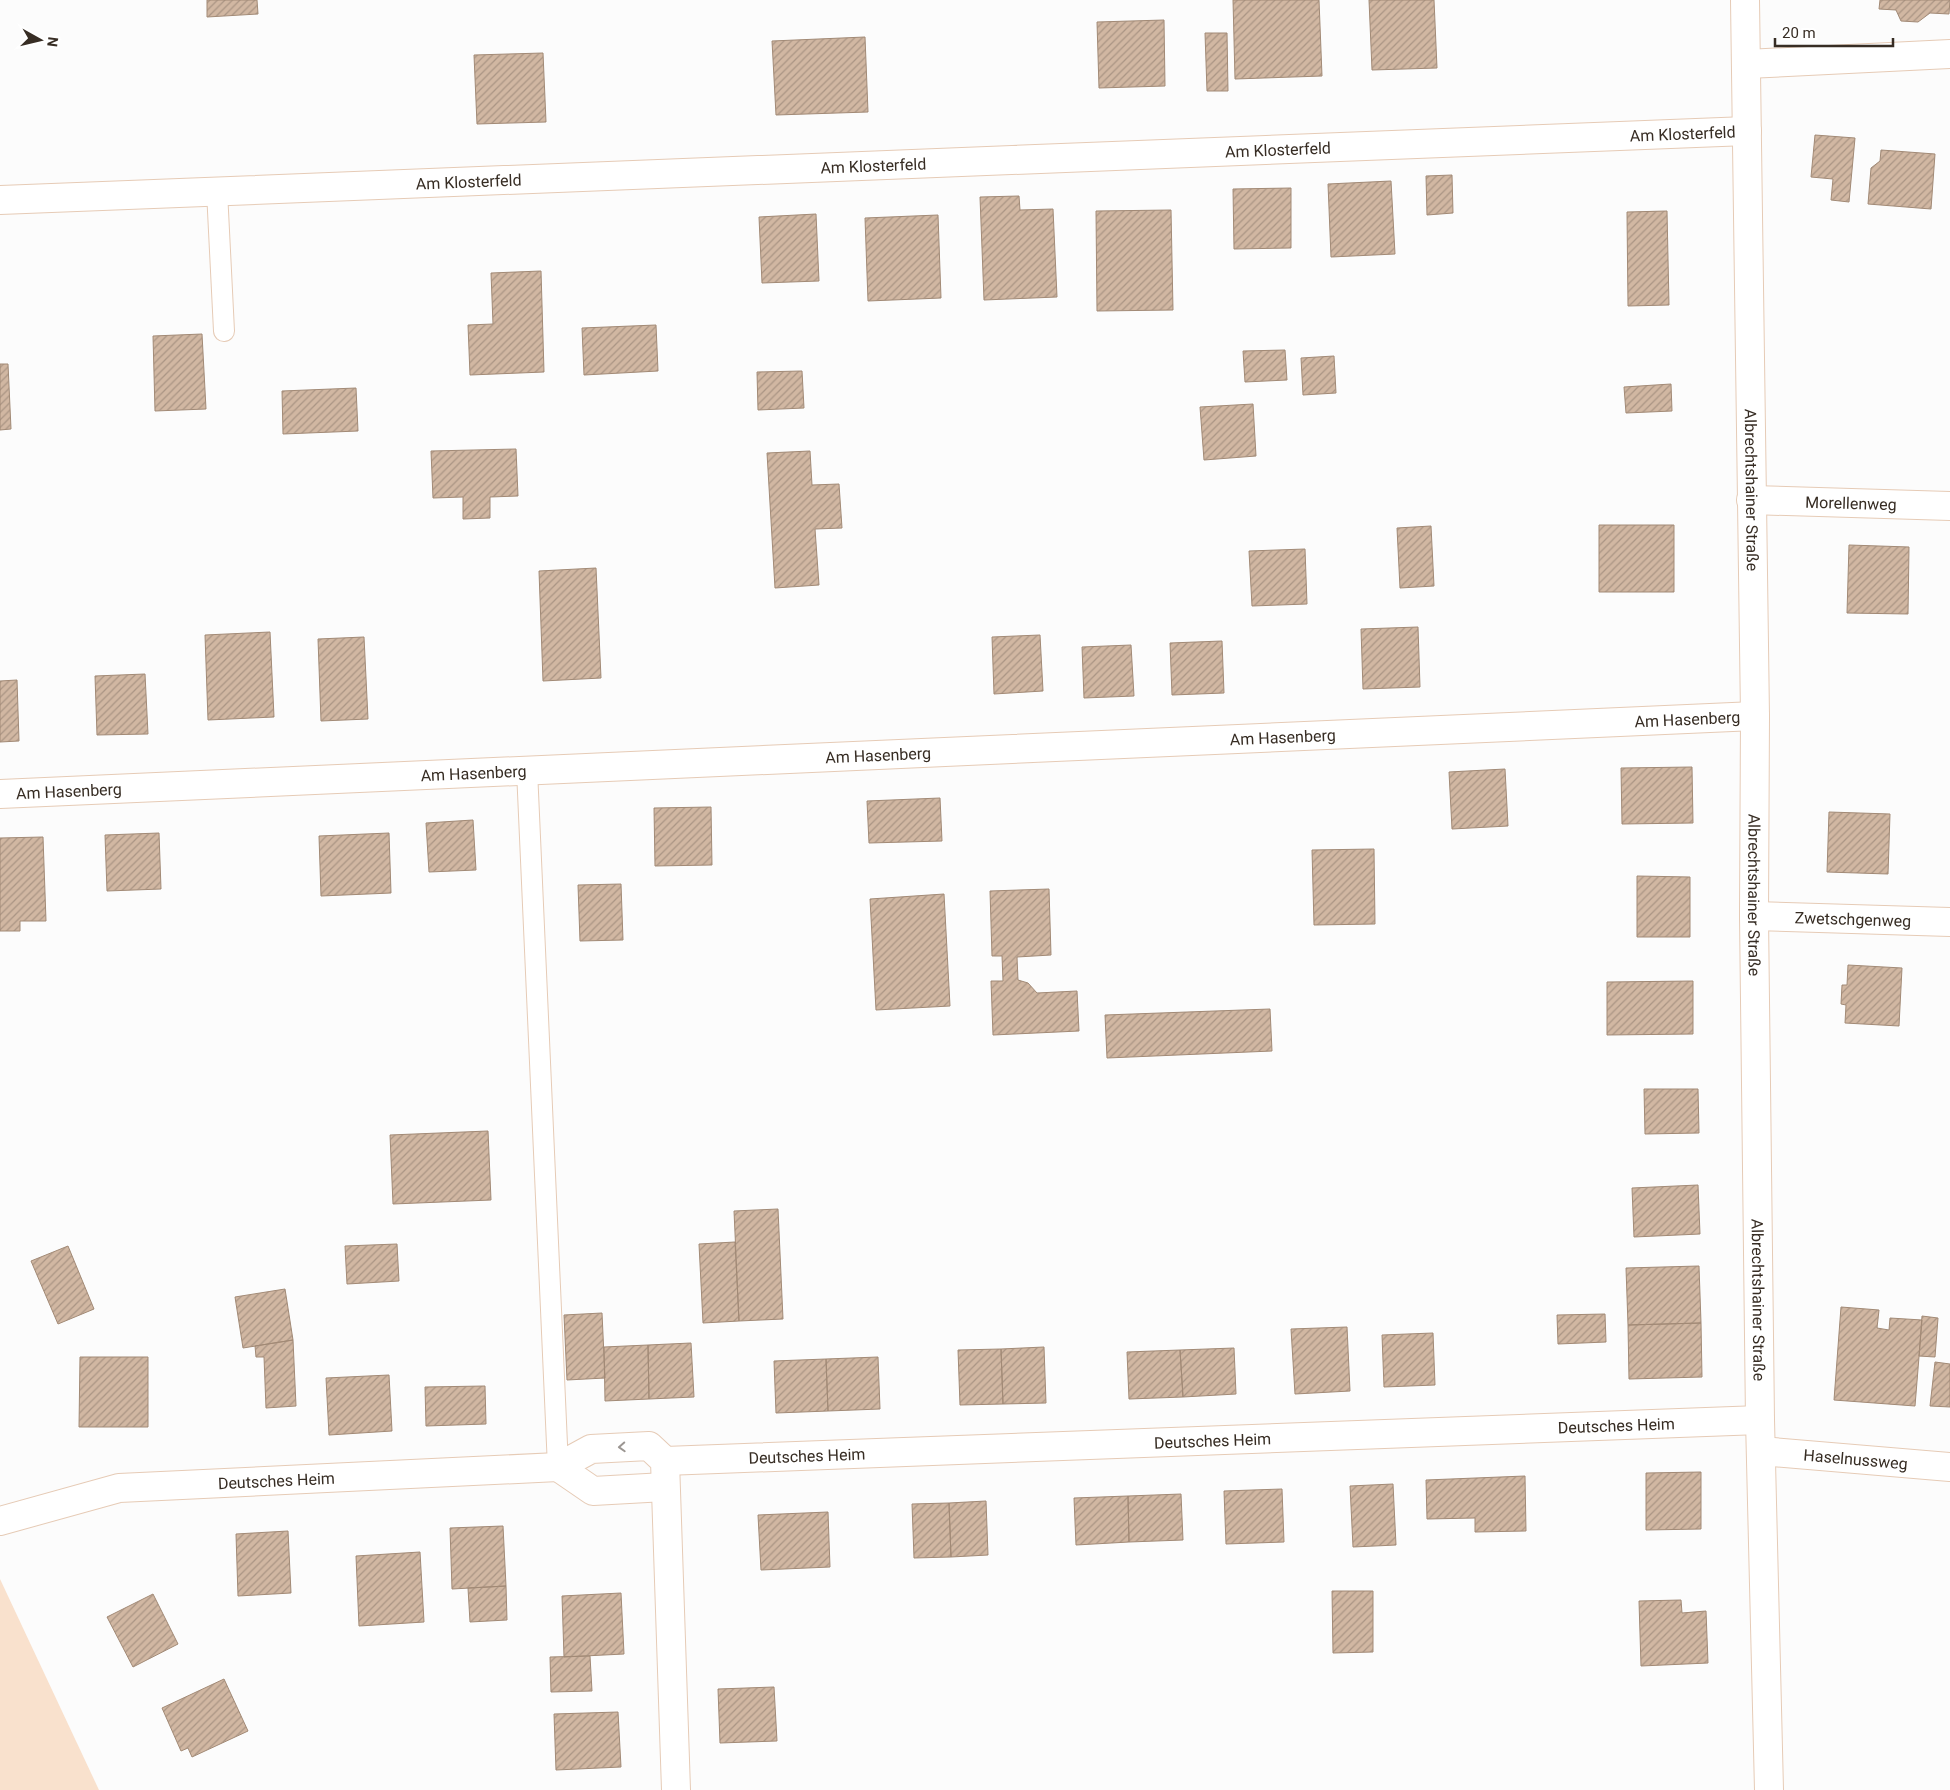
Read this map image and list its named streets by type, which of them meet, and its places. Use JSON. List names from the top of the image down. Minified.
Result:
{"streets":{"street":["Am Klosterfeld","Albrechtshainer Straße","Morellenweg","Am Hasenberg","Zwetschgenweg","Deutsches Heim","Haselnussweg"]},"crossings":[["Am Klosterfeld","Albrechtshainer Straße"],["Albrechtshainer Straße","Morellenweg"],["Albrechtshainer Straße","Am Hasenberg"],["Albrechtshainer Straße","Zwetschgenweg"],["Albrechtshainer Straße","Deutsches Heim"],["Albrechtshainer Straße","Haselnussweg"]],"scale_bar":"20 m","north":"right"}
